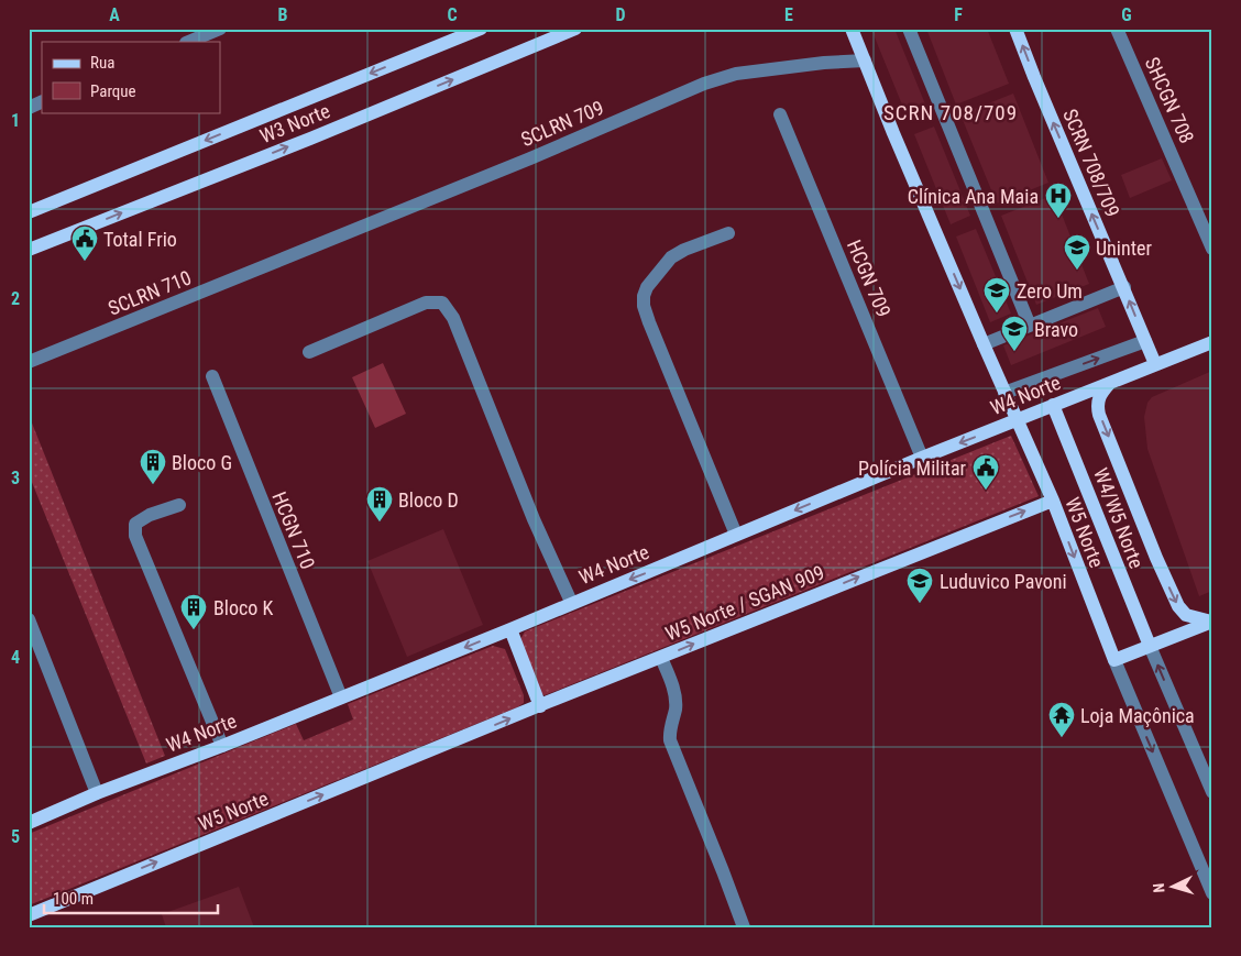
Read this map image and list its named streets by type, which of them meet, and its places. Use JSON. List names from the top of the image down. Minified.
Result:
{"streets":{"main road":["W3 Norte","SCRN 708/709","W4 Norte","W4/W5 Norte","W5 Norte","W5 Norte / SGAN 909"],"street":["SHCGN 708","SCLRN 709","HCGN 709","SCLRN 710","HCGN 710"]},"crossings":[["SCLRN 709","SCLRN 710"],["SCRN 708/709","W4 Norte"],["HCGN 709","W4 Norte"],["W4 Norte","W4/W5 Norte"],["W4 Norte","HCGN 710"],["W4 Norte","W5 Norte"],["W5 Norte","W5 Norte / SGAN 909"]],"one_way":["SCRN 708/709","W4 Norte","W5 Norte / SGAN 909"],"districts":["SCRN 708/709"],"places":{"hospital":["Clínica Ana Maia"],"public building":["Total Frio","Polícia Militar"],"school or university":["Uninter","Zero Um","Bravo","Luduvico Pavoni"],"building":["Bloco G","Bloco D","Bloco K"],"temple":["Loja Maçônica"]},"legend":["Rua","Parque"],"scale_bar":"100 m","north":"left","grid":{"columns":["A","B","C","D","E","F","G"],"rows":["1","2","3","4","5"]}}
